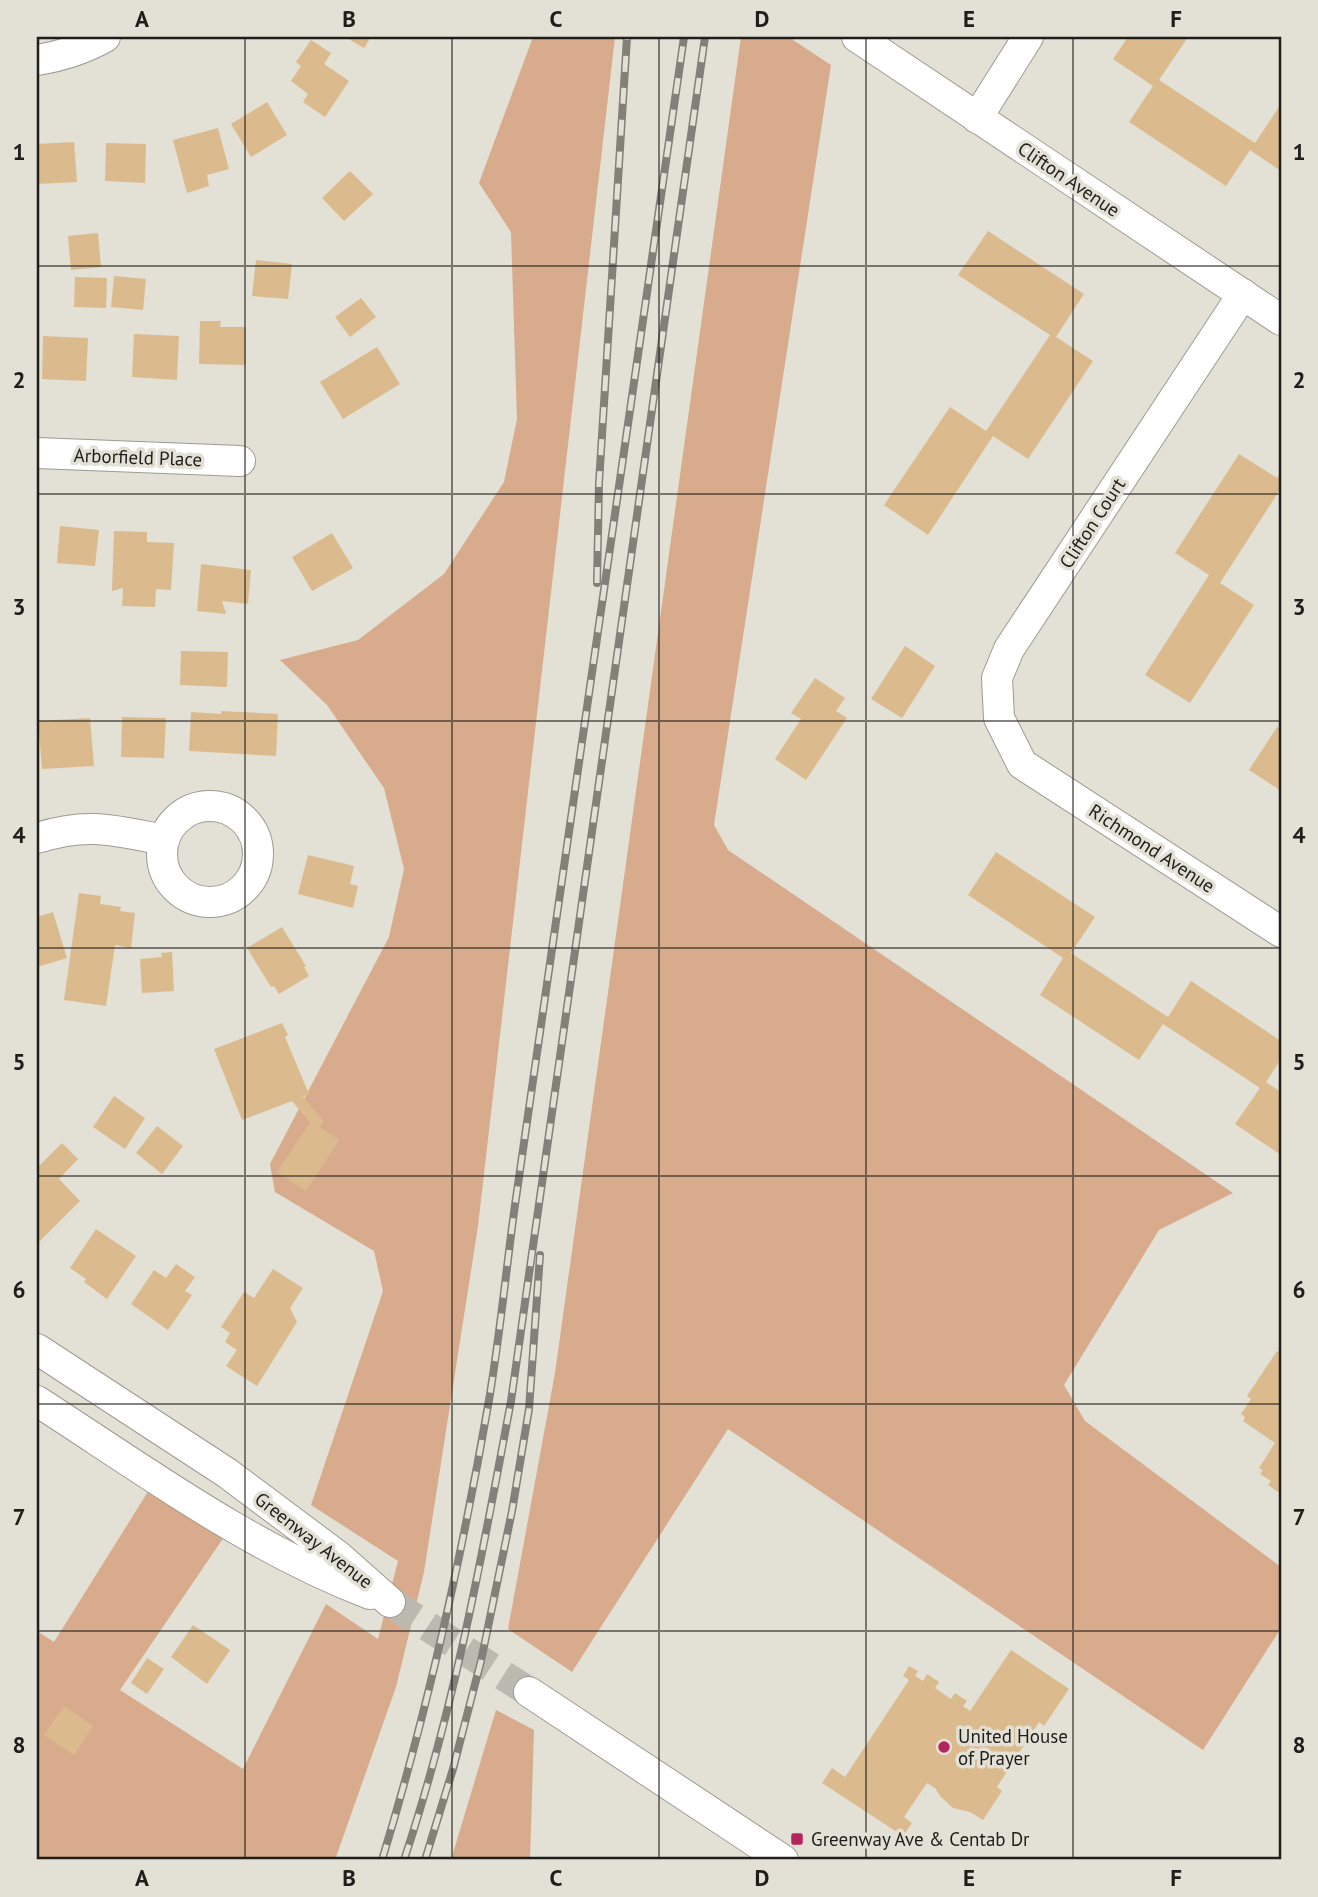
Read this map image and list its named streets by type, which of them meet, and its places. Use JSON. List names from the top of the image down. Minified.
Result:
{"streets":{"street":["Clifton Avenue","Arborfield Place","Clifton Court","Richmond Avenue","Greenway Avenue"]},"crossings":[["Clifton Avenue","Clifton Court"],["Clifton Court","Richmond Avenue"]],"places":{"other":["United House of Prayer"],"transit":["Greenway Ave & Centab Dr"]},"grid":{"columns":["A","B","C","D","E","F"],"rows":["1","2","3","4","5","6","7","8"]}}
